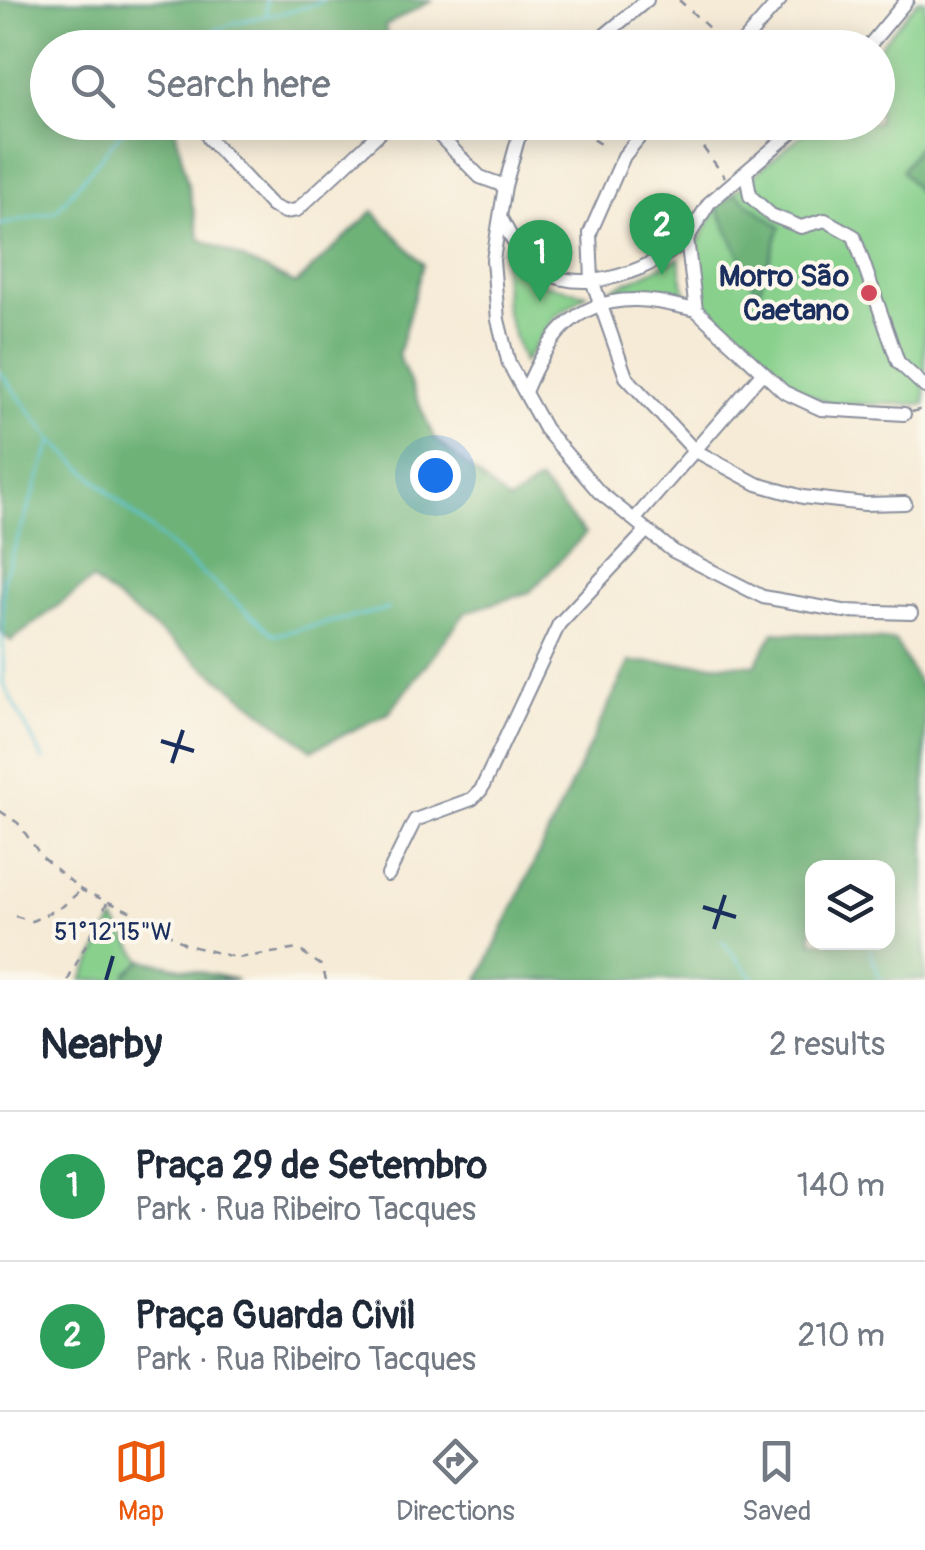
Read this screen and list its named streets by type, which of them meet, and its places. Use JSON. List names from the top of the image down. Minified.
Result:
{"places":["Morro São Caetano"],"page":{"search":"Search here","pins":["2","1"],"heading":["Nearby","2 results"],"list":[{"mark":"1","name":"Praça 29 de Setembro","note":"Park · Rua Ribeiro Tacques","value":"140 m"},{"mark":"2","name":"Praça Guarda Civil","note":"Park · Rua Ribeiro Tacques","value":"210 m"}],"nav":["Map","Directions","Saved"]},"coordinates":["51°12'15\"W"]}
